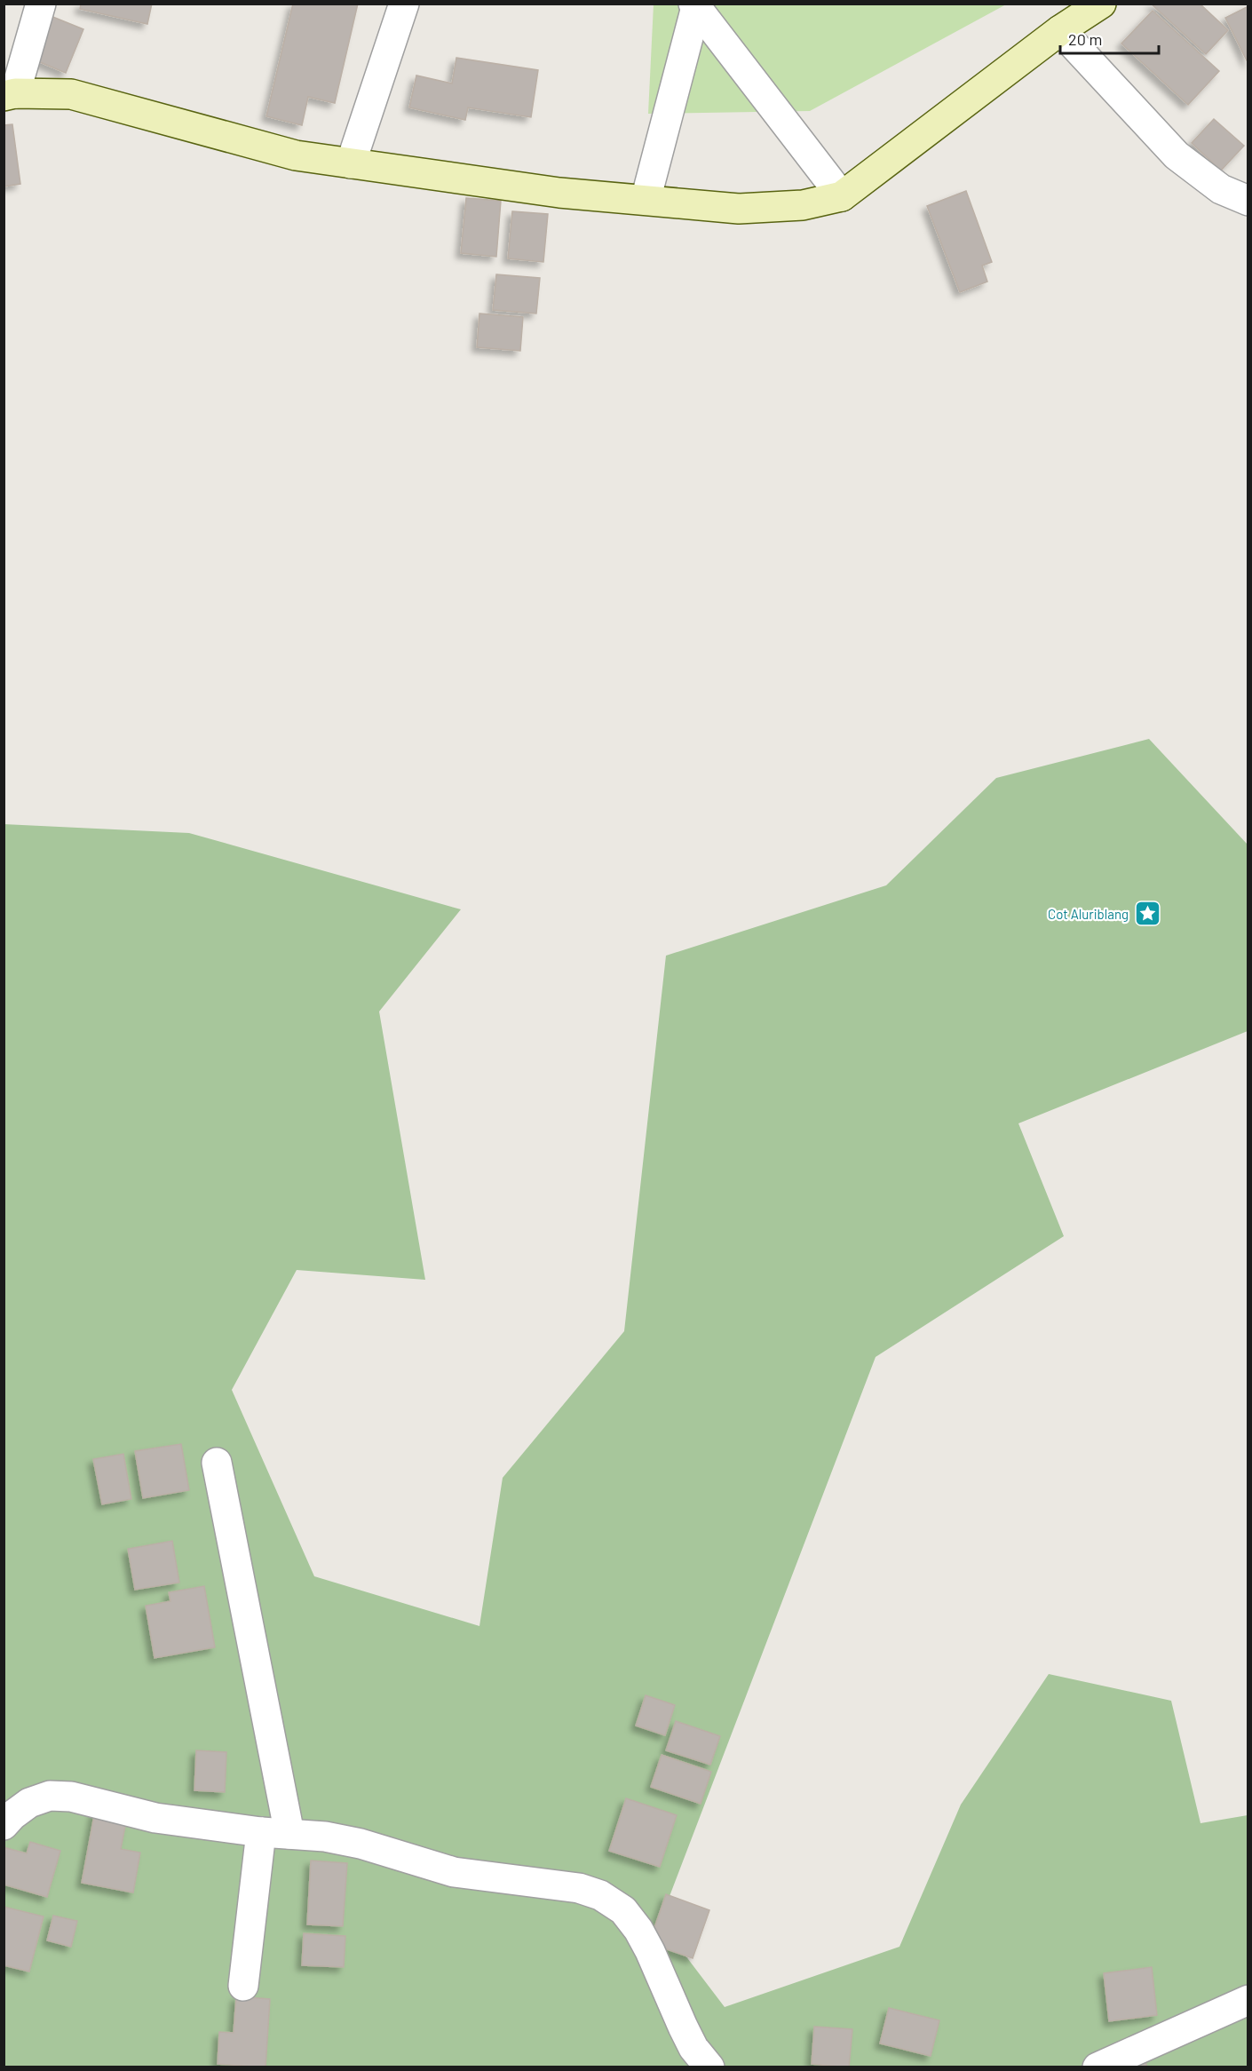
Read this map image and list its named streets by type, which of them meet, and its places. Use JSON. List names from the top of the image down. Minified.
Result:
{"places":{"place":["Cot Aluriblang"]},"scale_bar":"20 m"}
